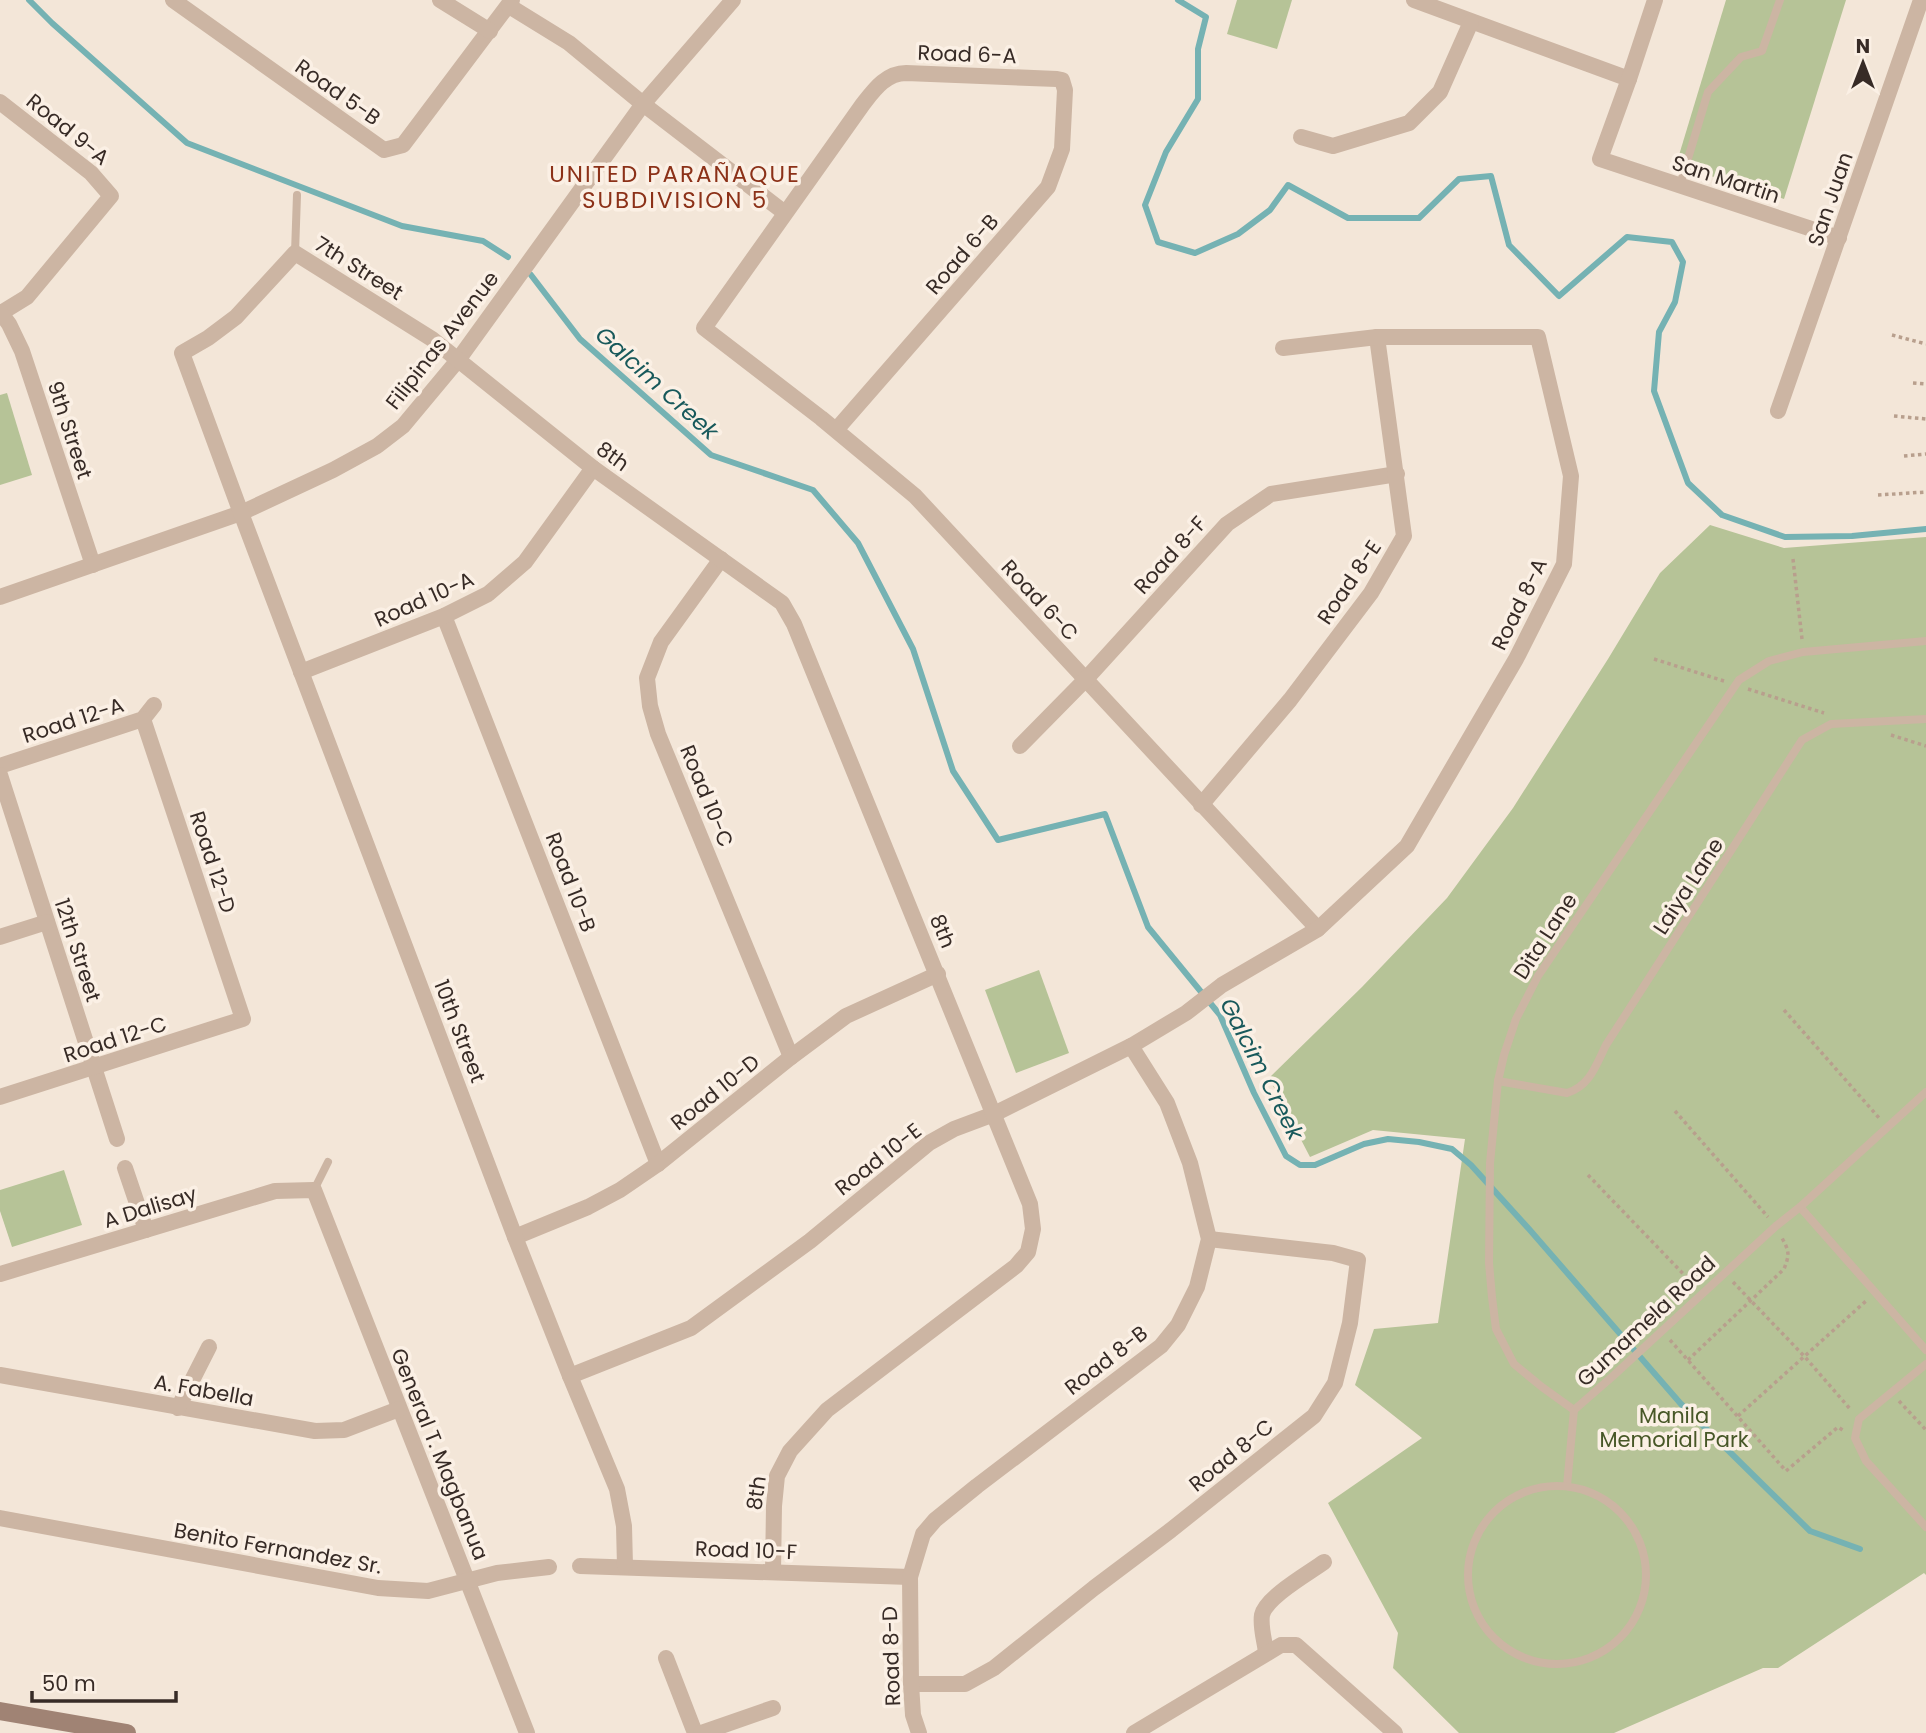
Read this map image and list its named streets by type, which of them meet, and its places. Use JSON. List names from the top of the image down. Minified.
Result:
{"streets":{"street":["Road 6-A","Road 5-B","Road 9-A","San Martin","San Juan","Road 6-B","7th Street","Filipinas Avenue","9th Street","8th","Road 8-F","Road 8-E","Road 10-A","Road 6-C","Road 8-A","Road 12-A","Road 10-C","Road 12-D","Road 10-B","12th Street","10th Street","Road 12-C","Road 10-D","Road 10-E","A Dalisay","Road 8-B","A. Fabella","General T. Magbanua","Road 8-C","Benito Fernandez Sr.","Road 10-F","Road 8-D"],"lane":["Laiya Lane","Dita Lane","Gumamela Road"]},"crossings":[["Road 6-A","Road 6-B"],["Road 6-A","Road 6-C"],["Road 9-A","9th Street"],["San Martin","San Juan"],["Road 6-B","Road 6-C"],["7th Street","Filipinas Avenue"],["7th Street","8th"],["7th Street","10th Street"],["Filipinas Avenue","9th Street"],["Filipinas Avenue","8th"],["Filipinas Avenue","10th Street"],["8th","Road 10-A"],["8th","Road 10-C"],["8th","Road 10-D"],["8th","Road 10-E"],["8th","Road 10-F"],["Road 8-F","Road 8-E"],["Road 8-F","Road 6-C"],["Road 8-E","Road 6-C"],["Road 8-E","Road 8-A"],["Road 10-A","Road 10-B"],["Road 10-A","10th Street"],["Road 6-C","Road 8-A"],["Road 8-A","Road 10-E"],["Road 12-A","Road 12-D"],["Road 10-C","Road 10-D"],["Road 12-D","Road 12-C"],["Road 10-B","Road 10-D"],["Laiya Lane","Dita Lane"],["Dita Lane","Gumamela Road"],["12th Street","Road 12-C"],["10th Street","Road 10-D"],["10th Street","Road 10-E"],["10th Street","Road 10-F"],["Road 10-E","Road 8-B"],["A Dalisay","General T. Magbanua"],["Road 8-B","Road 8-C"],["Road 8-B","Road 10-F"],["Road 8-B","Road 8-D"],["A. Fabella","General T. Magbanua"],["General T. Magbanua","Benito Fernandez Sr."],["Road 8-C","Road 8-D"],["Road 10-F","Road 8-D"]],"districts":["UNITED PARAÑAQUE SUBDIVISION 5"],"water":["Galcim Creek"],"parks":["Manila Memorial Park"],"scale_bar":"50 m","north":"top"}
